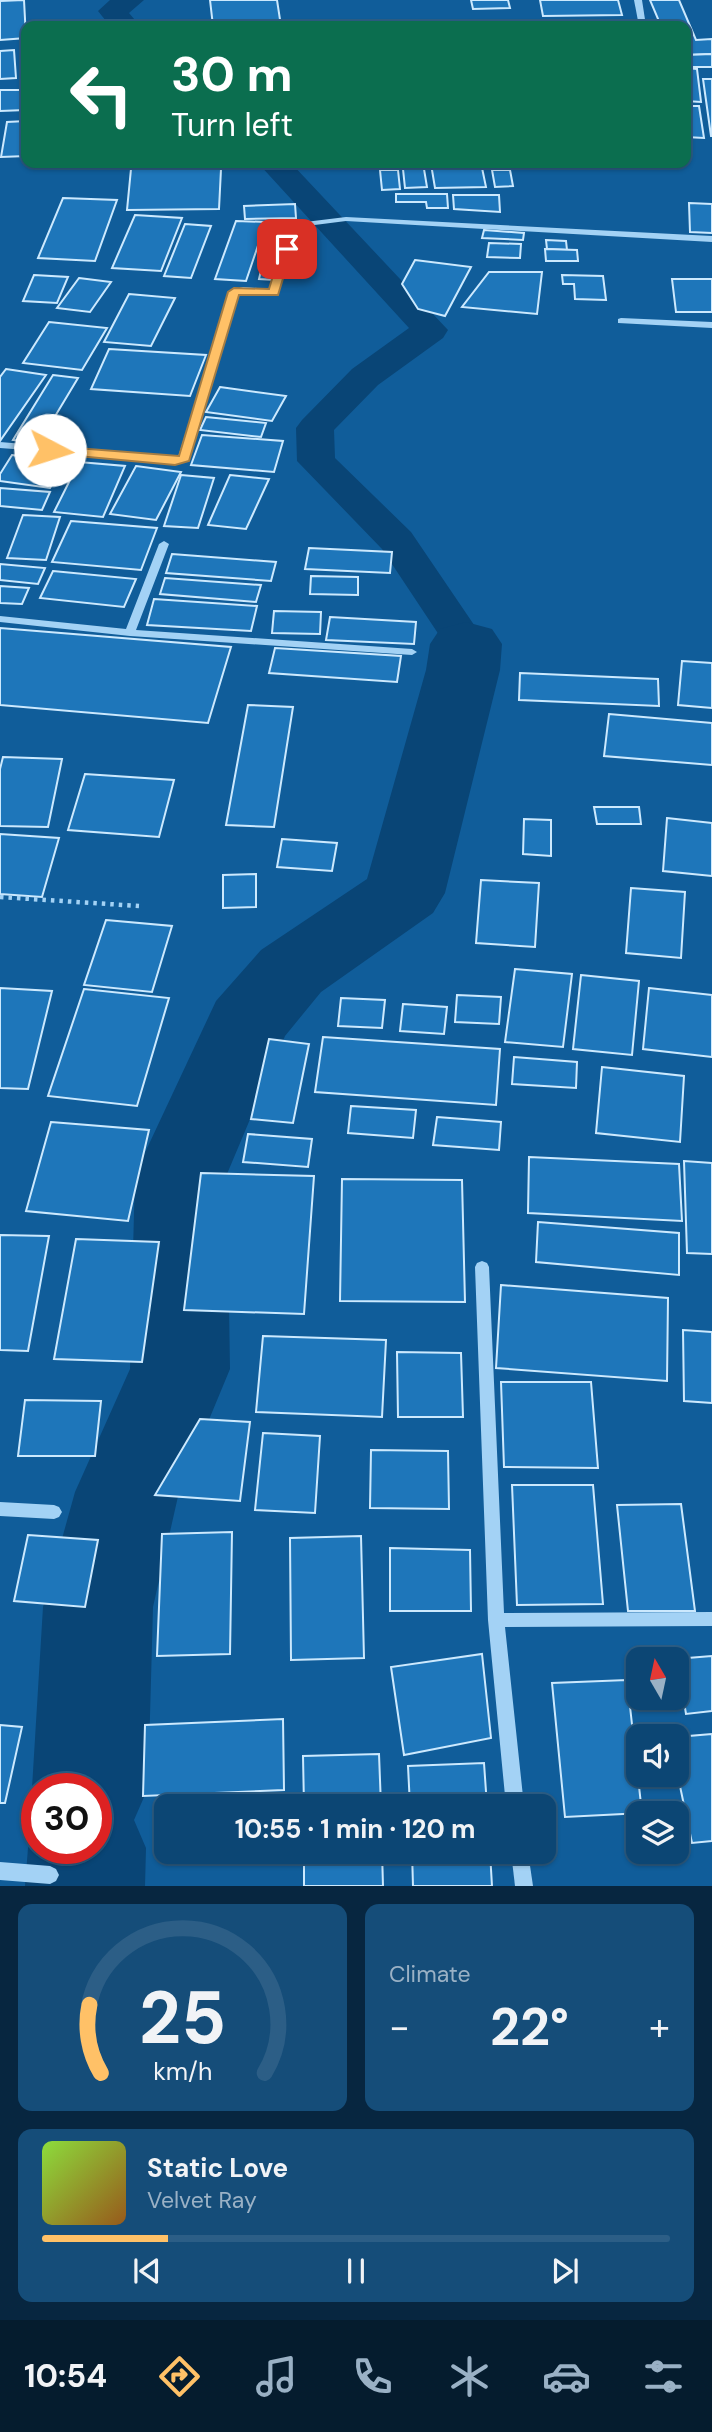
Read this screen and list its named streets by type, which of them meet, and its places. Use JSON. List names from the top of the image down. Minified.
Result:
{"north":"top","page":{"turn":["30 m","Turn left"],"limit":"30","trip":"10:55 · 1 min · 120 m","tile":"Climate","heat":["−","22°","+"],"song":["Static Love","Velvet Ray"],"tabs":"10:54","gauge":["25","km/h"]}}
